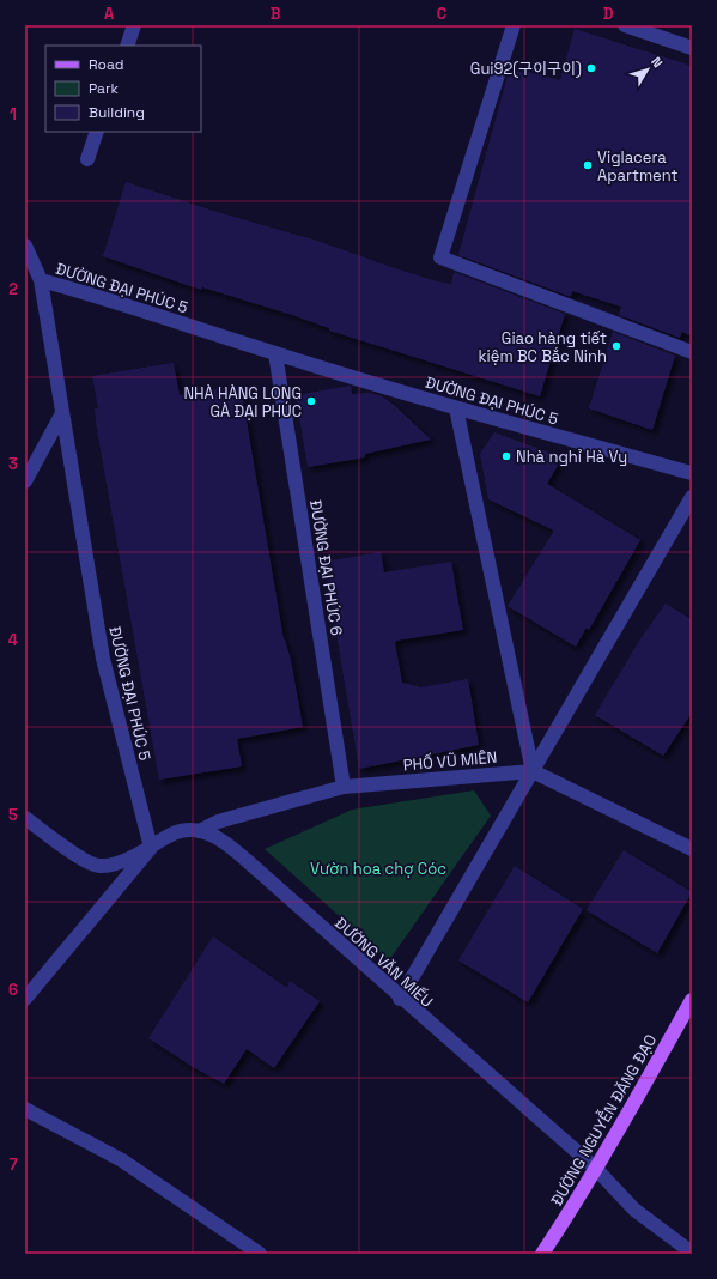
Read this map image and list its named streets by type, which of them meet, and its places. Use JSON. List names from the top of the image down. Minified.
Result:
{"streets":{"main road":["ĐƯỜNG NGUYỄN ĐĂNG ĐẠO"],"street":["ĐƯỜNG ĐẠI PHÚC 5","ĐƯỜNG ĐẠI PHÚC 6","PHỐ VŨ MIÊN","ĐƯỜNG VĂN MIẾU"]},"crossings":[["ĐƯỜNG ĐẠI PHÚC 5","ĐƯỜNG ĐẠI PHÚC 6"],["ĐƯỜNG ĐẠI PHÚC 6","PHỐ VŨ MIÊN"],["PHỐ VŨ MIÊN","ĐƯỜNG VĂN MIẾU"],["ĐƯỜNG VĂN MIẾU","ĐƯỜNG NGUYỄN ĐĂNG ĐẠO"]],"parks":["Vườn hoa chợ Cóc"],"places":["Gui92(구이구이)","Viglacera Apartment","Giao hàng tiết kiệm BC Bắc Ninh","NHÀ HÀNG LONG GÀ ĐẠI PHÚC","Nhà nghỉ Hà Vy"],"legend":["Road","Park","Building"],"north":"top right","grid":{"columns":["A","B","C","D"],"rows":["1","2","3","4","5","6","7"]}}
